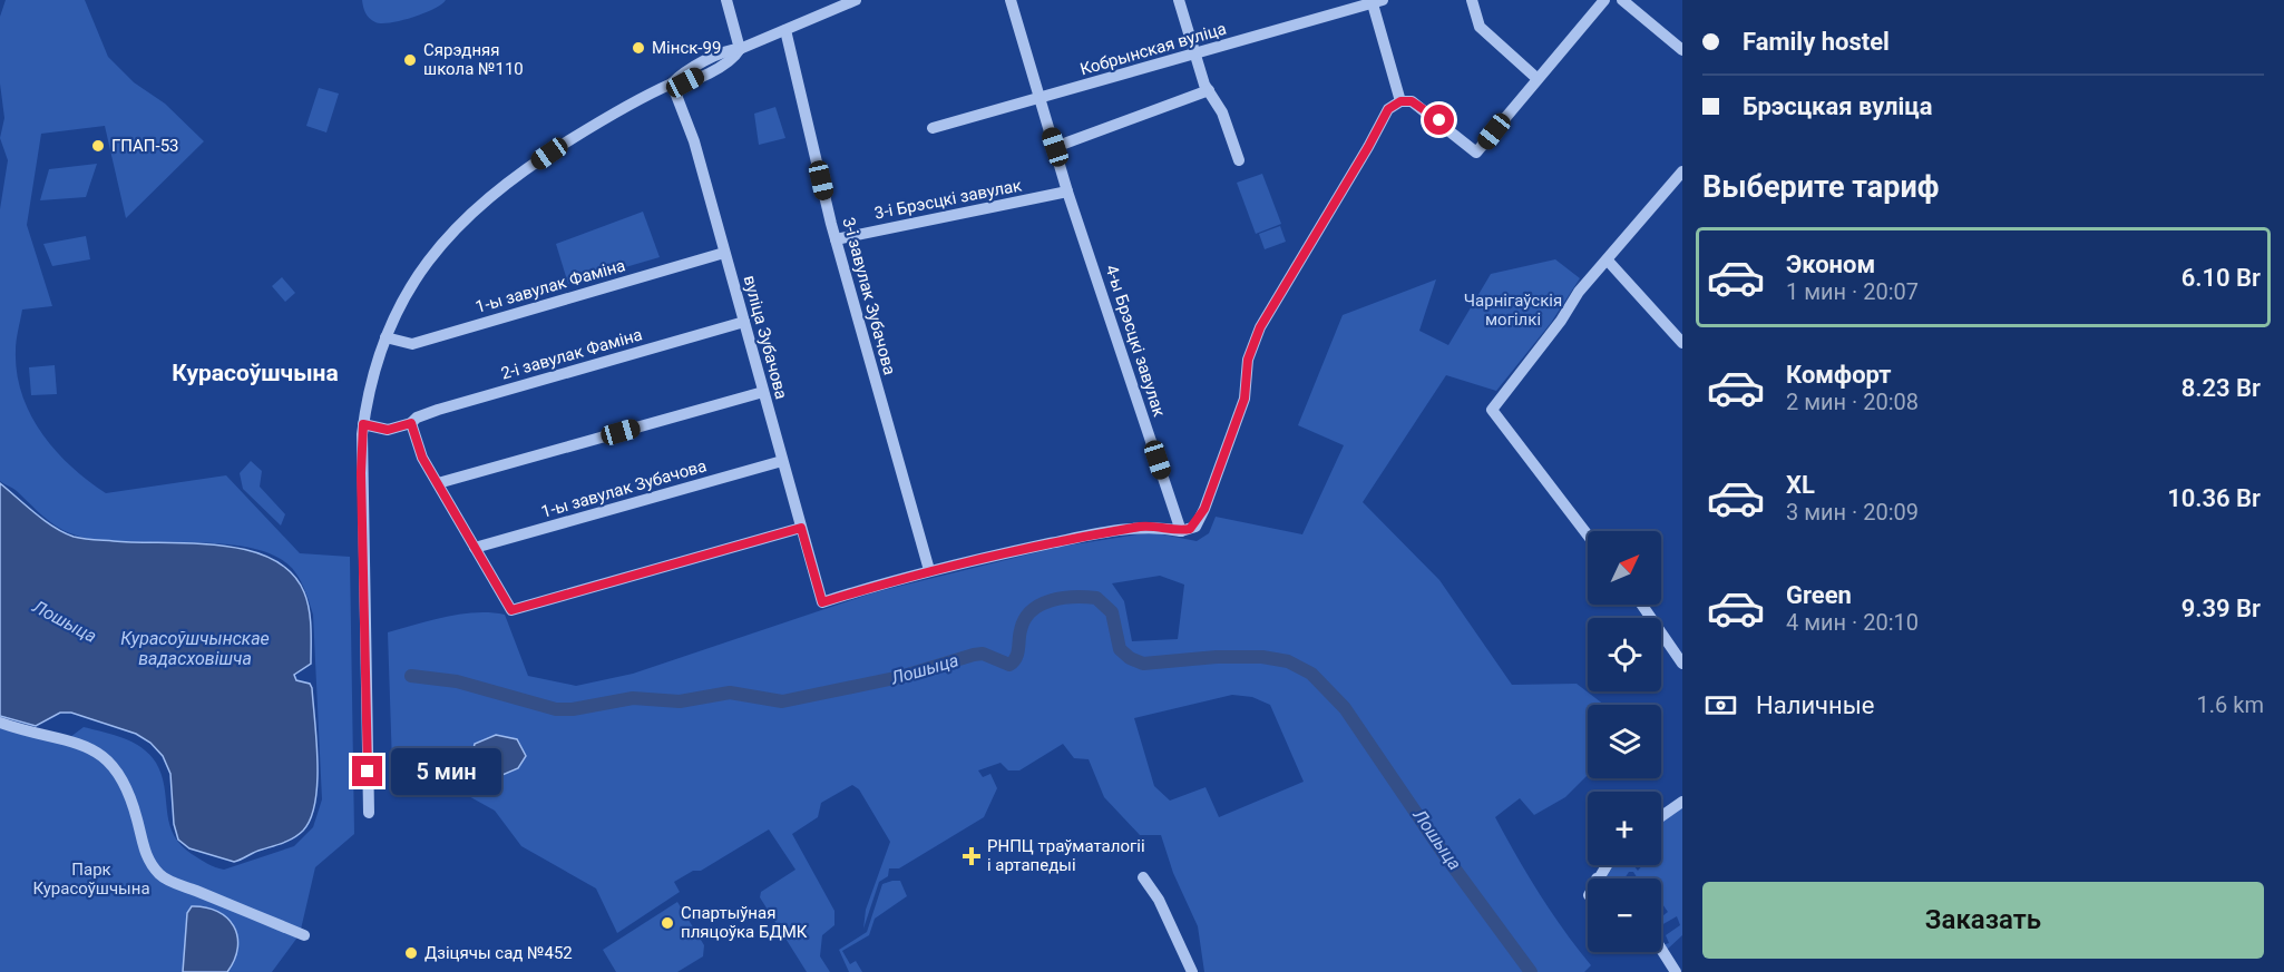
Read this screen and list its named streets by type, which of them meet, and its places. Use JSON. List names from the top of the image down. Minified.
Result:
{"streets":{"street":["Кобрынская вуліца","3-і Брэсцкі завулак","1-ы завулак Фаміна","3-і завулак Зубачова","вуліца Зубачова","4-ы Брэсцкі завулак","2-і завулак Фаміна","1-ы завулак Зубачова"]},"crossings":[["Кобрынская вуліца","4-ы Брэсцкі завулак"],["3-і Брэсцкі завулак","3-і завулак Зубачова"],["3-і Брэсцкі завулак","4-ы Брэсцкі завулак"],["1-ы завулак Фаміна","вуліца Зубачова"],["3-і завулак Зубачова","вуліца Зубачова"],["вуліца Зубачова","2-і завулак Фаміна"],["вуліца Зубачова","1-ы завулак Зубачова"]],"districts":["Курасоўшчына"],"water":["Лошыца","Курасоўшчынскае вадасховішча"],"parks":["Чарнігаўскія могілкі","Парк Курасоўшчына"],"places":{"other":["Мінск-99","Сярэдняя школа №110","ГПАП-53","Спартыўная пляцоўка БДМК","Дзіцячы сад №452"],"health":["РНПЦ траўматалогіі і артапедыі"]},"north":"top right","page":{"banner":["Family hostel","Брэсцкая вуліца"],"heading":"Выберите тариф","list":[{"name":"Эконом","note":"1 мин · 20:07","value":"6.10 Br"},{"name":"Комфорт","note":"2 мин · 20:08","value":"8.23 Br"},{"name":"XL","note":"3 мин · 20:09","value":"10.36 Br"},{"name":"Green","note":"4 мин · 20:10","value":"9.39 Br"}],"map_buttons":["+","−"],"pay":["Наличные","1.6 km"],"bubble":"5 мин","buttons":"Заказать"}}
